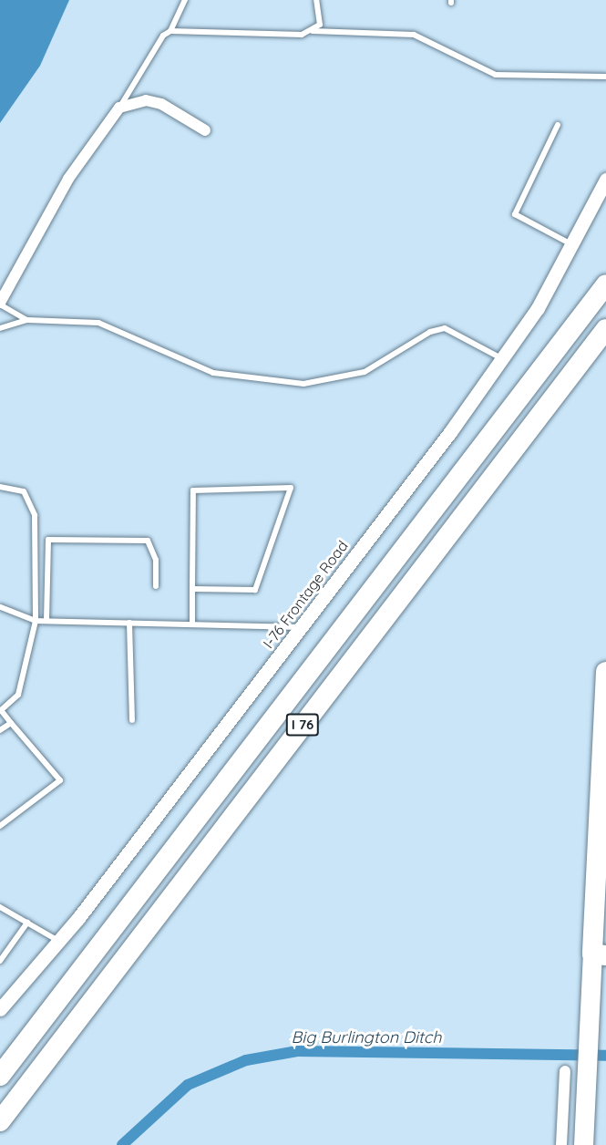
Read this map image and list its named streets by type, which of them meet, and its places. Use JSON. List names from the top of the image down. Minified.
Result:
{"streets":{"highway":["I 76"],"street":["I-76 Frontage Road"]},"water":["Big Burlington Ditch"]}
